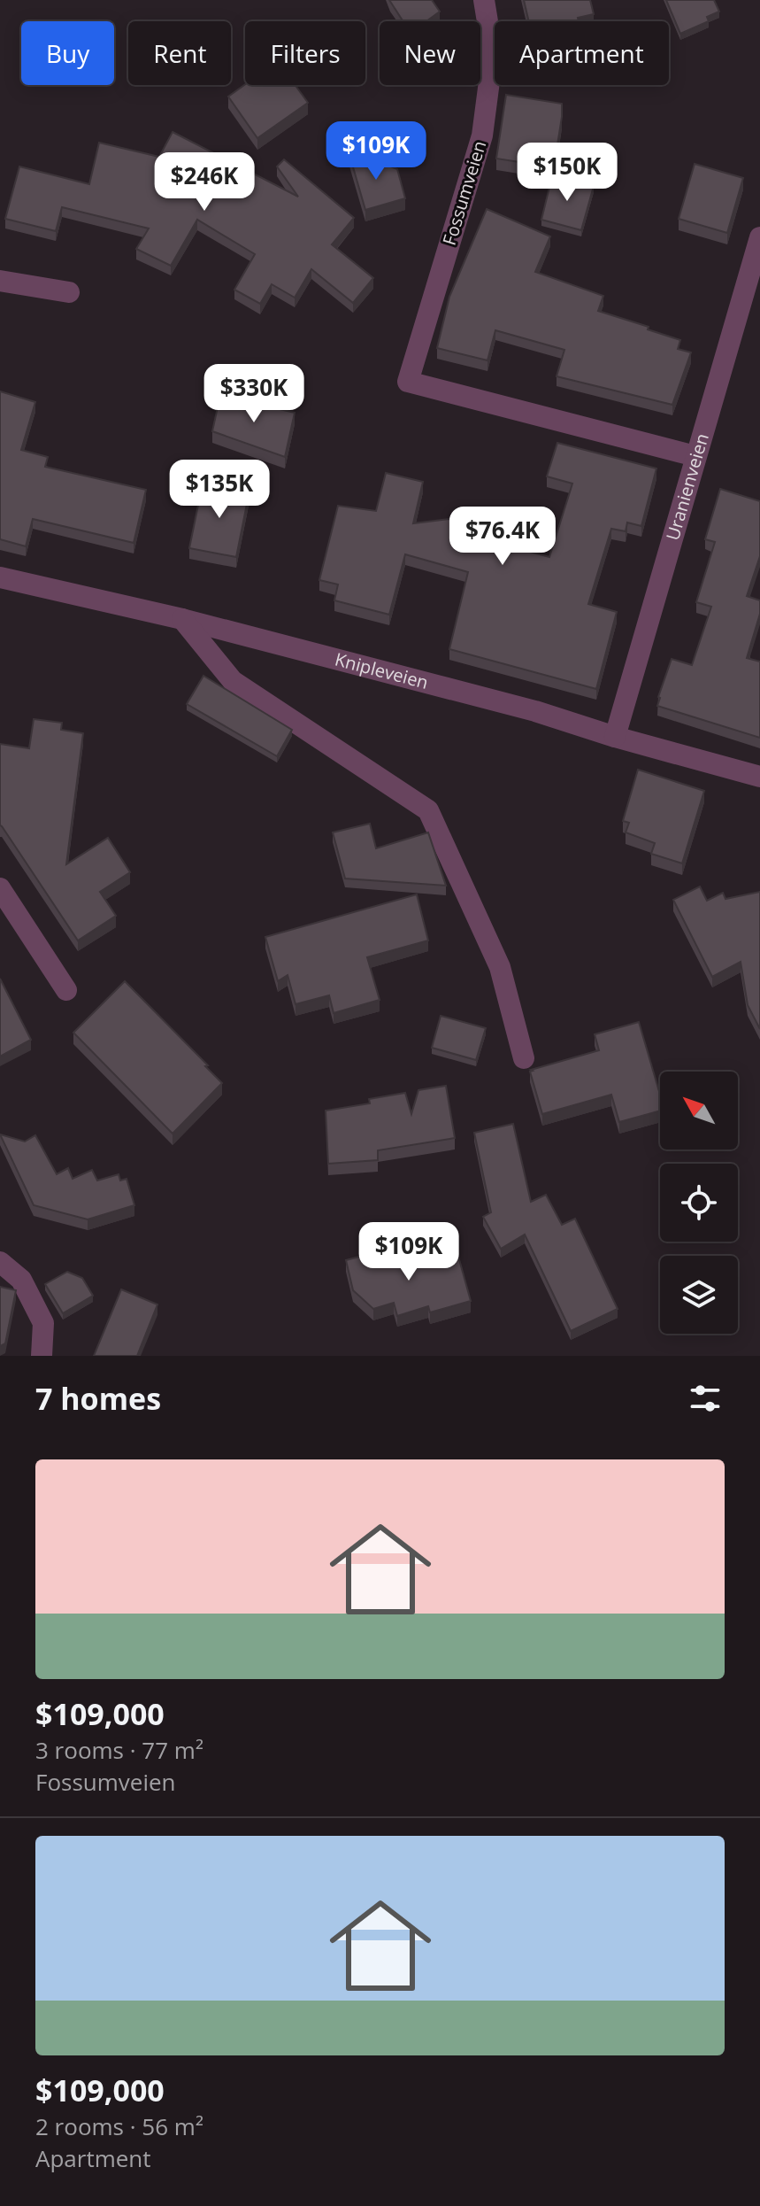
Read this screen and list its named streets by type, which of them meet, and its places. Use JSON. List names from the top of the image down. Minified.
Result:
{"streets":{"street":["Fossumveien","Uranienveien","Knipleveien"]},"crossings":[["Fossumveien","Uranienveien"],["Uranienveien","Knipleveien"]],"north":"top left","page":{"chip":["Buy","Rent","Filters","New","Apartment"],"price":["$109K","$150K","$246K","$330K","$135K","$76.4K","$109K"],"heading":"7 homes","list":[{"name":"$109,000","note":"3 rooms · 77 m² · Fossumveien"},{"name":"$109,000","note":"2 rooms · 56 m² · Apartment"}]}}
